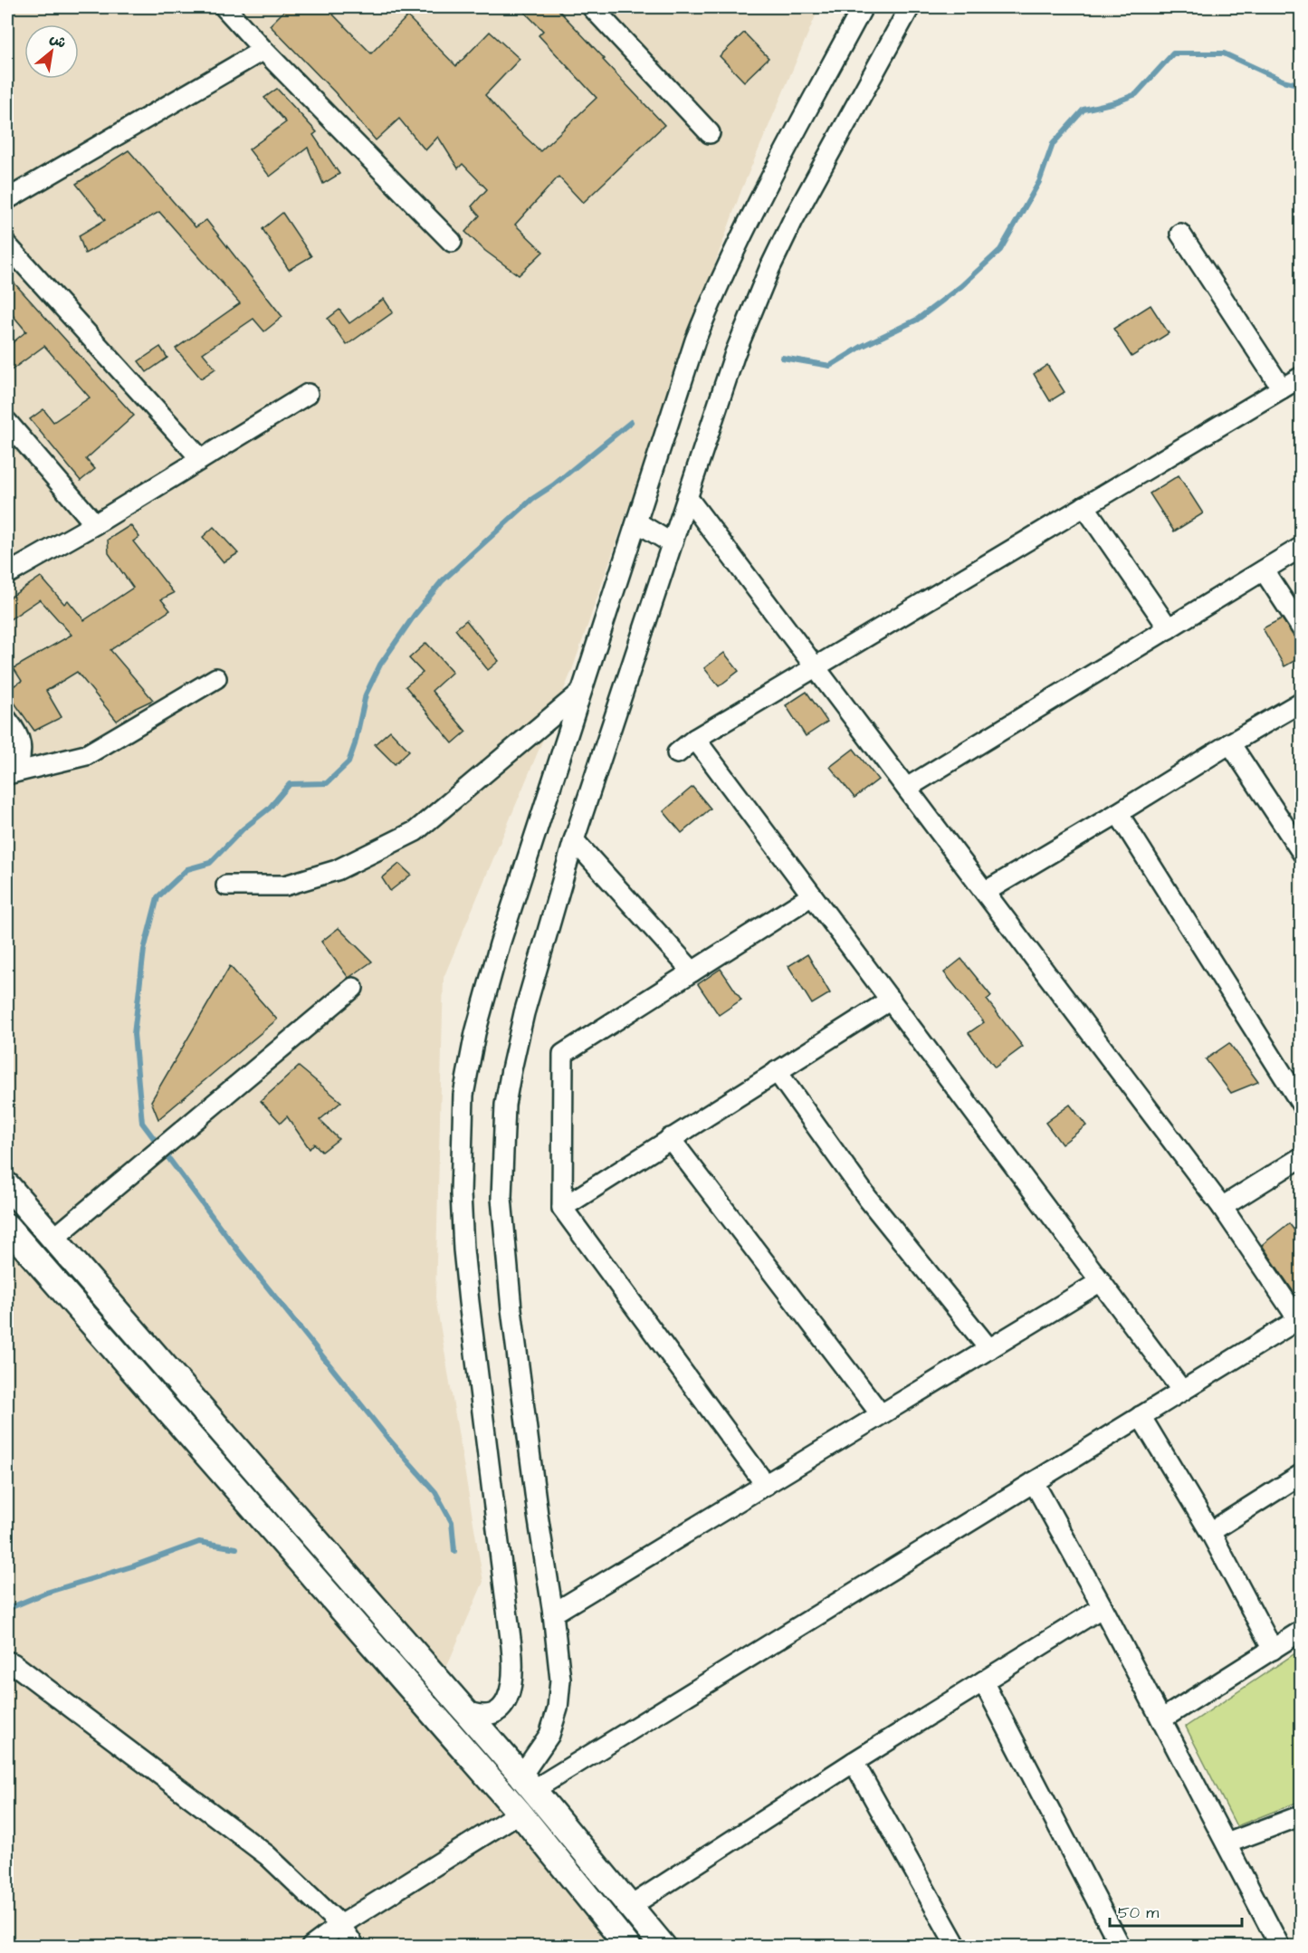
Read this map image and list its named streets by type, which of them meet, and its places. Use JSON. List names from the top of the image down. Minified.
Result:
{"scale_bar":"50 m","north":"top right"}
